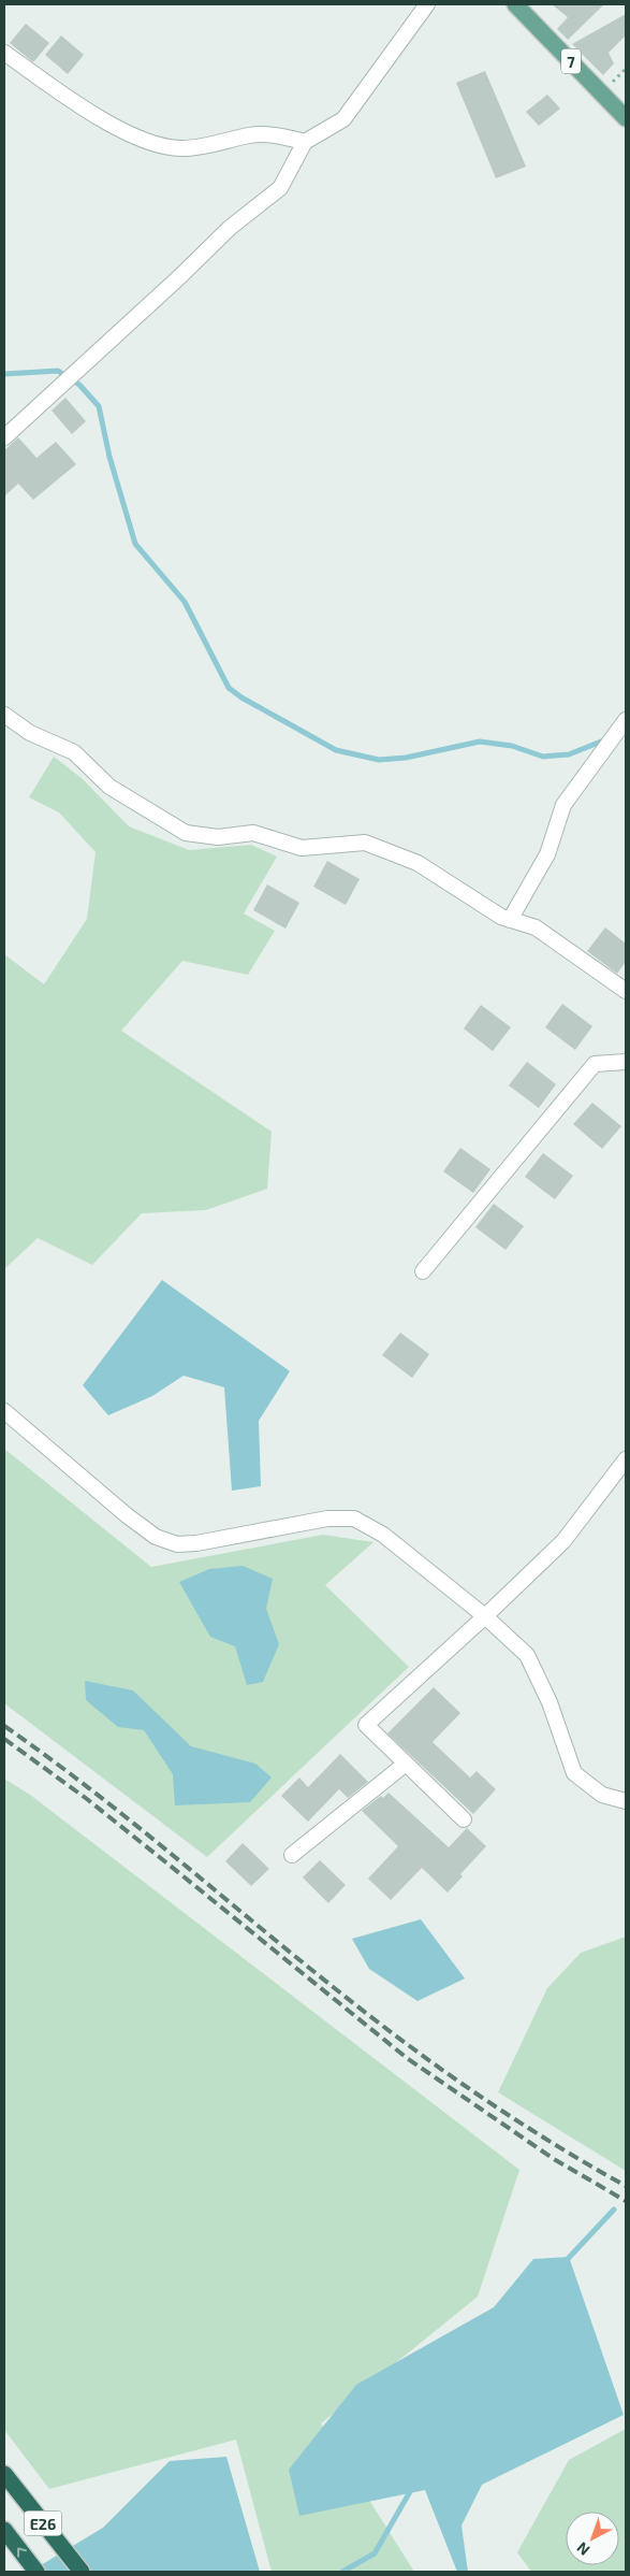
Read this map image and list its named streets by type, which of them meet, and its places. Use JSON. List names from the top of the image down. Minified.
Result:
{"streets":{"highway":["E26"],"main road":["7"]},"north":"bottom left"}
